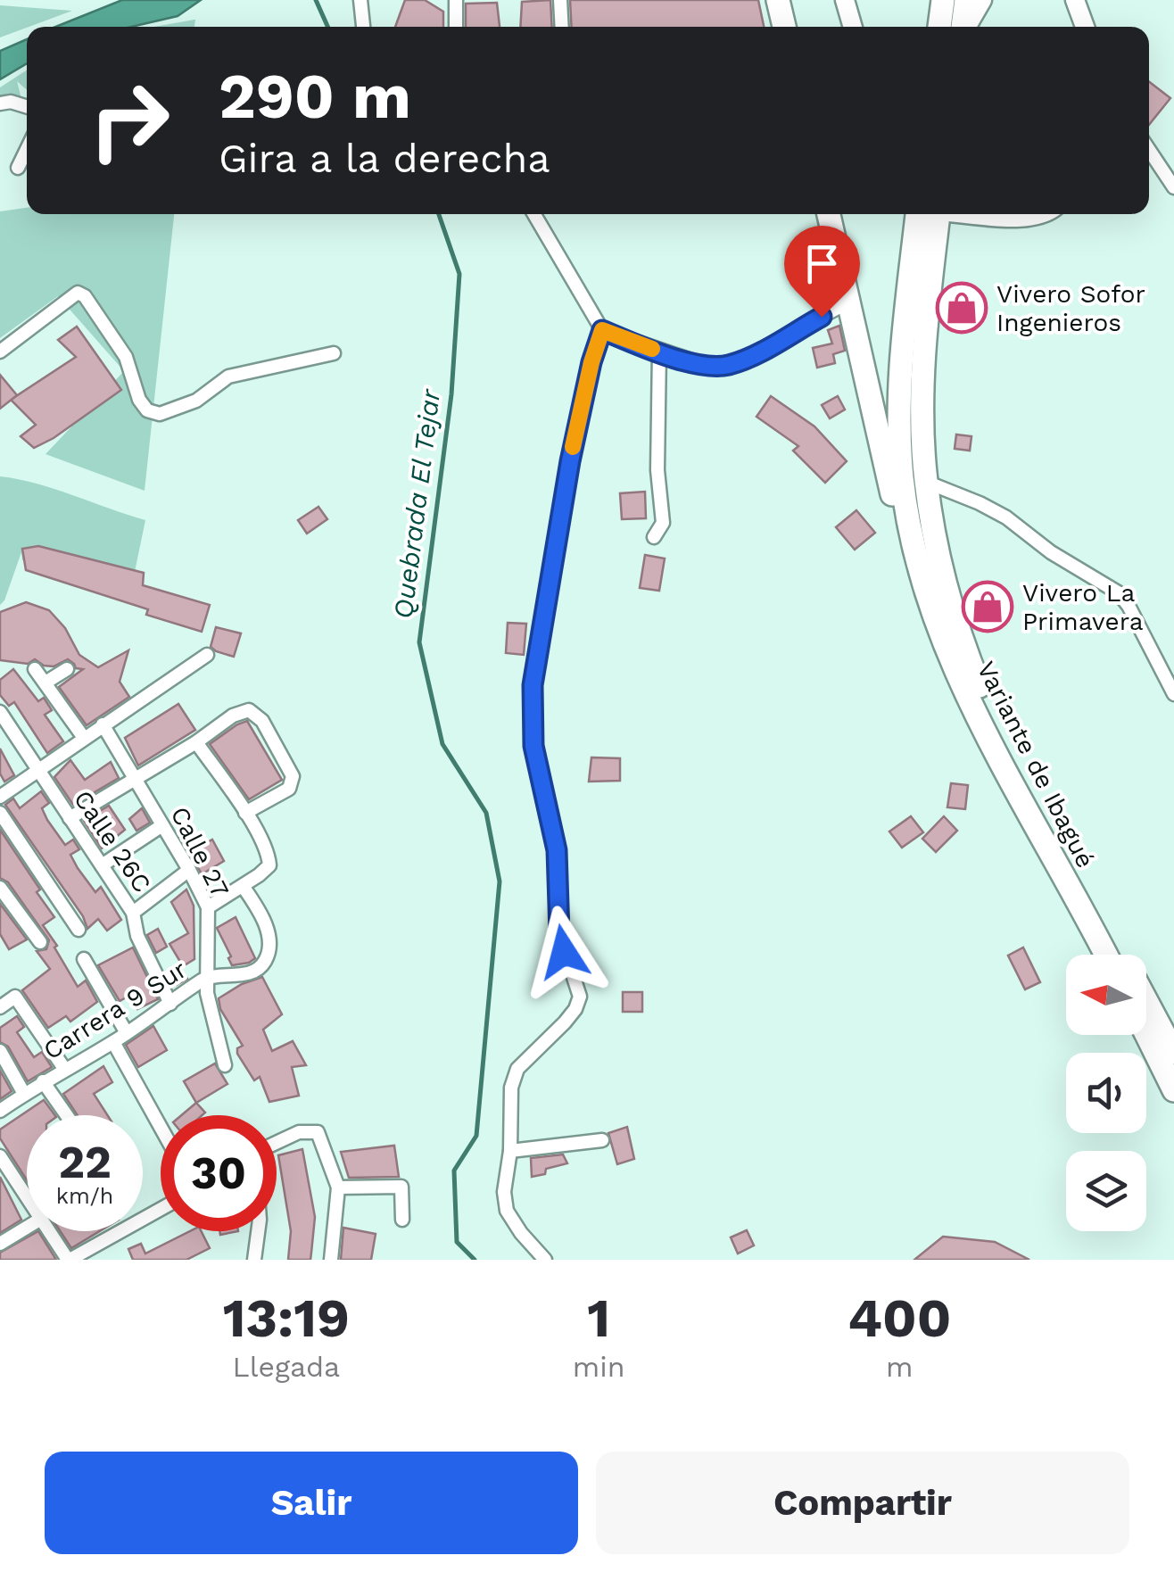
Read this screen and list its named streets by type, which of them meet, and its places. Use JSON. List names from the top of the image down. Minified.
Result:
{"streets":{"highway":["Variante de Ibagué"],"street":["Calle 26C","Calle 27","Carrera 9 Sur"]},"crossings":[["Calle 26C","Carrera 9 Sur"],["Calle 27","Carrera 9 Sur"]],"water":["Quebrada El Tejar"],"places":{"shop":["Vivero Sofor Ingenieros","Vivero La Primavera"]},"north":"left","page":{"turn":["290 m","Gira a la derecha"],"speed":"22 km/h","limit":"30","eta":["13:19","Llegada","1","min","400","m"],"buttons":["Salir","Compartir"]}}
